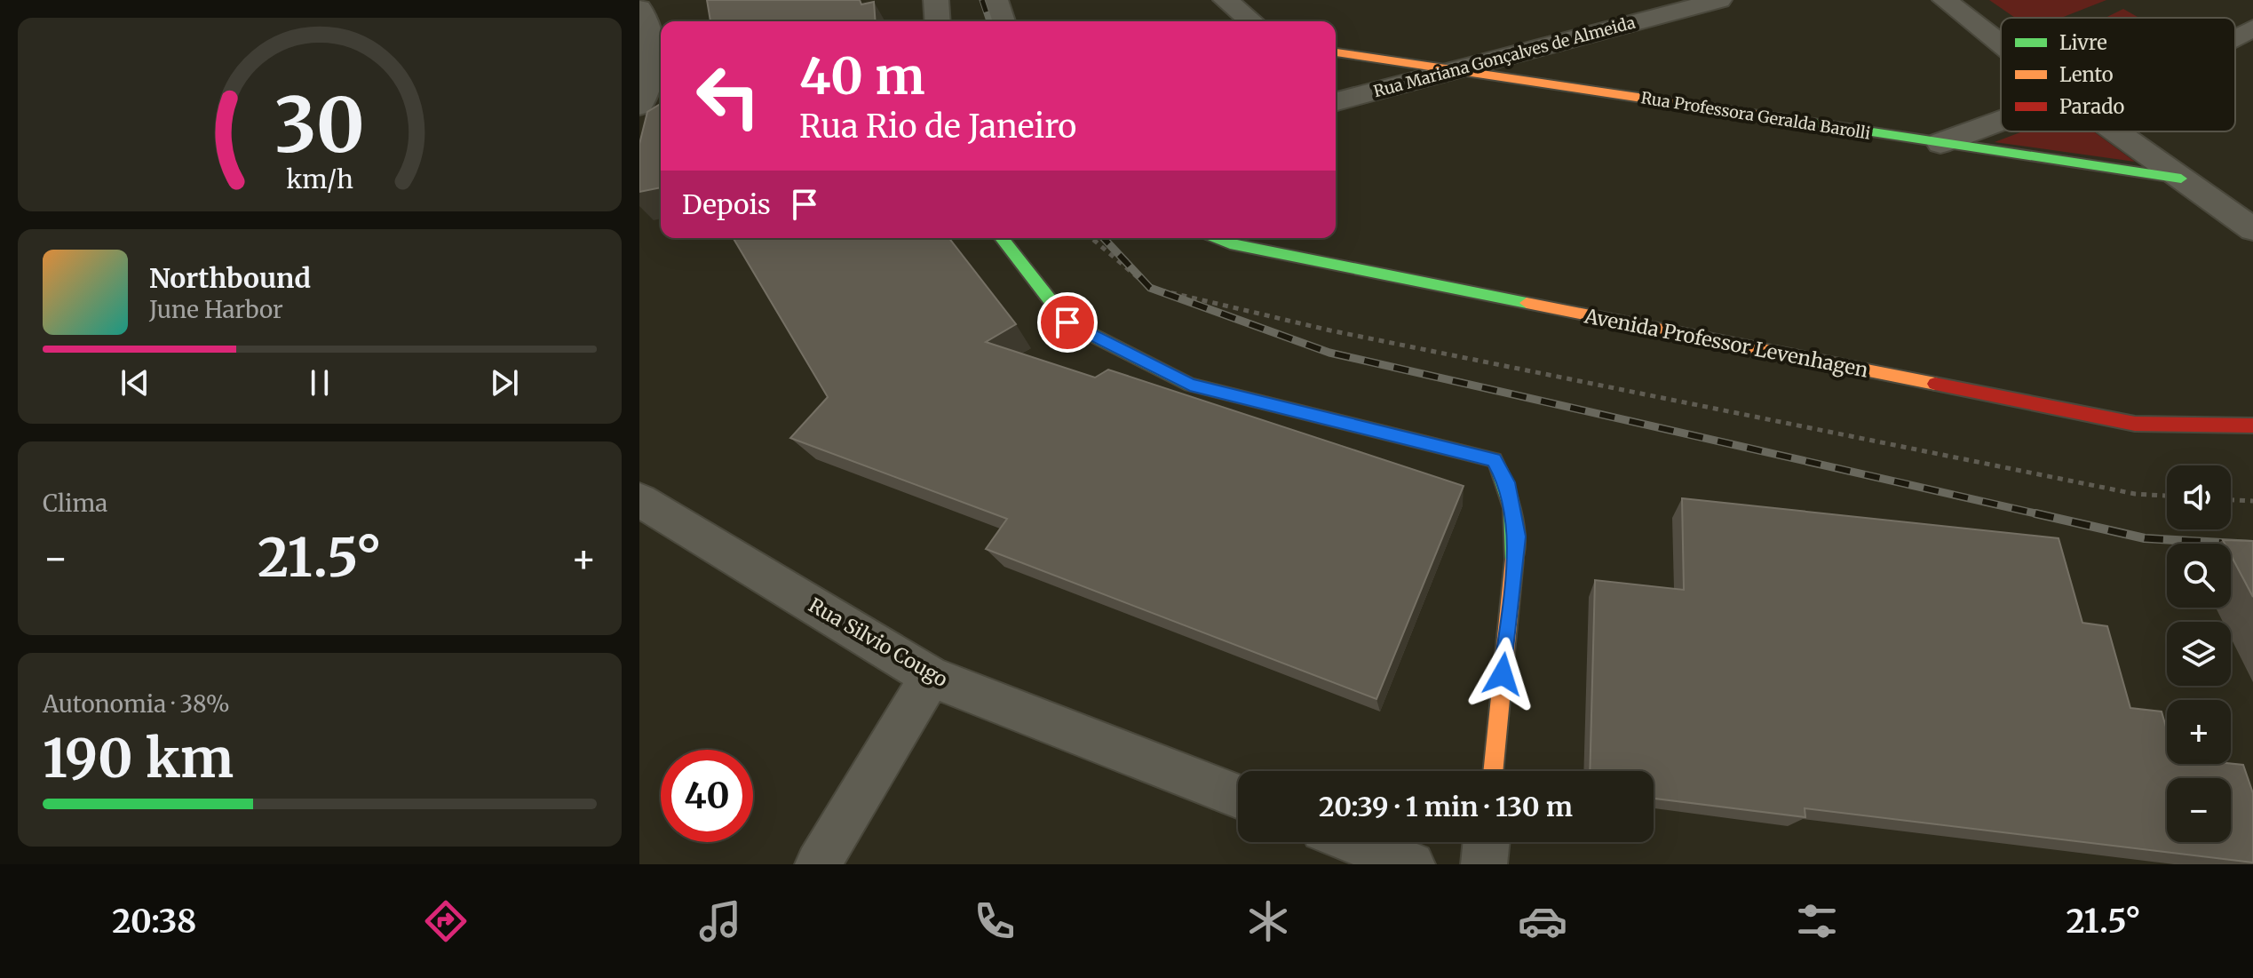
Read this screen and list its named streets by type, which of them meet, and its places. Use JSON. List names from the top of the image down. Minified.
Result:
{"streets":{"street":["Rua Mariana Gonçalves de Almeida","Rua Professora Geralda Barolli","Avenida Professor Levenhagen","Rua Silvio Cougo"]},"crossings":[["Rua Mariana Gonçalves de Almeida","Rua Professora Geralda Barolli"]],"legend":["Livre","Lento","Parado"],"page":{"turn":["40 m","Rua Rio de Janeiro"],"then":"Depois","song":["Northbound","June Harbor"],"tile":["Clima",["Autonomia · 38%","190 km"]],"map_buttons":["+","−"],"heat":["−","21.5°","+"],"limit":"40","trip":"20:39 · 1 min · 130 m","tabs":["20:38","21.5°"],"gauge":["30","km/h"]}}
